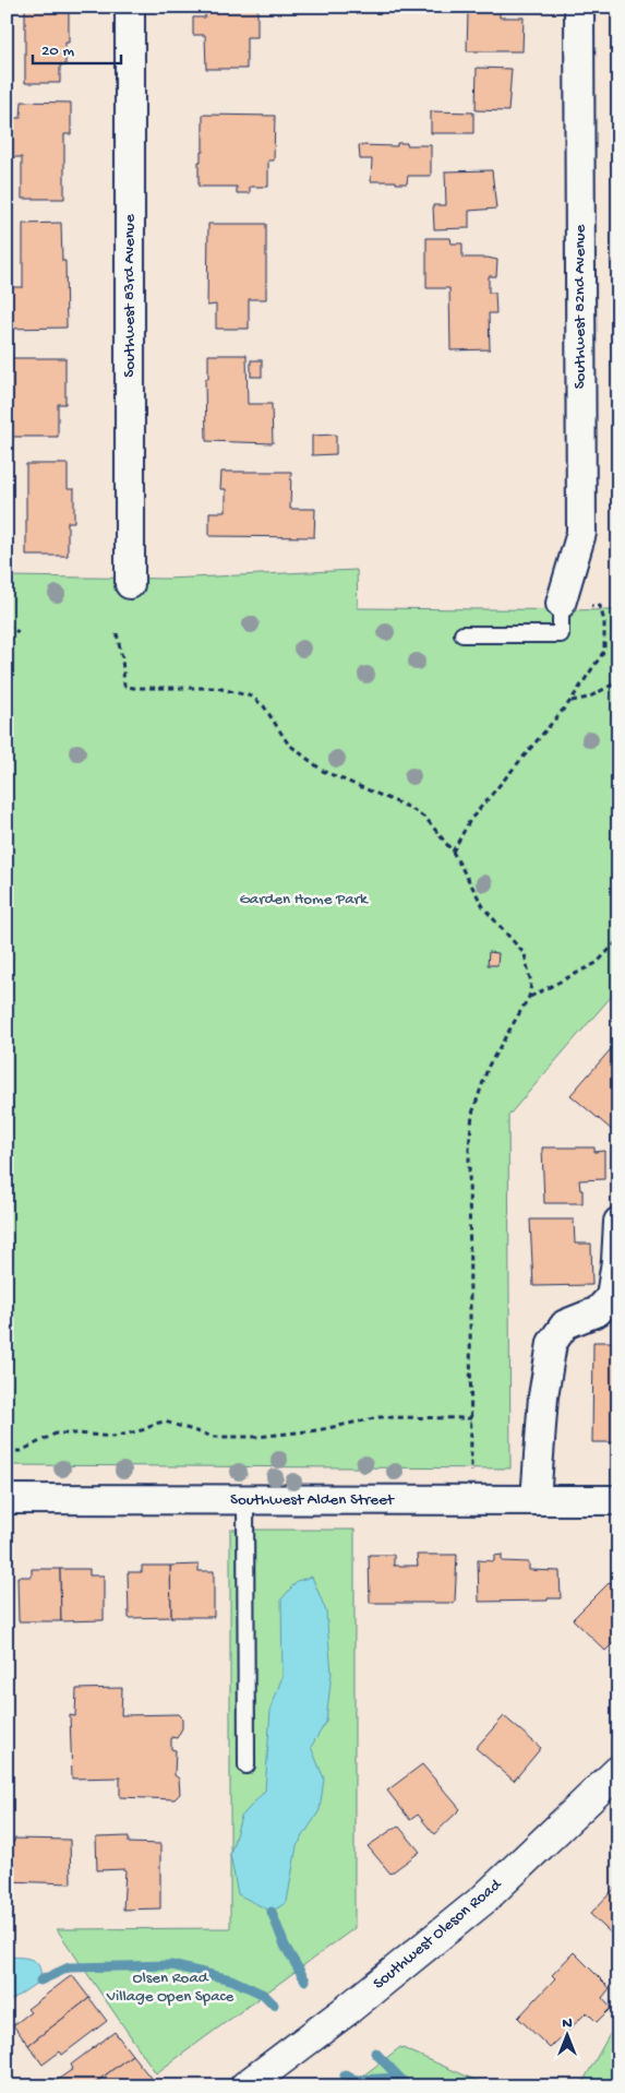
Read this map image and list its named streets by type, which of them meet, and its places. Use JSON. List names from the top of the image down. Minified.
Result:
{"streets":{"main road":["Southwest Oleson Road"],"street":["Southwest 83rd Avenue","Southwest 82nd Avenue","Southwest Alden Street"]},"parks":["Garden Home Park","Olsen Road Village Open Space"],"scale_bar":"20 m","north":"top"}
